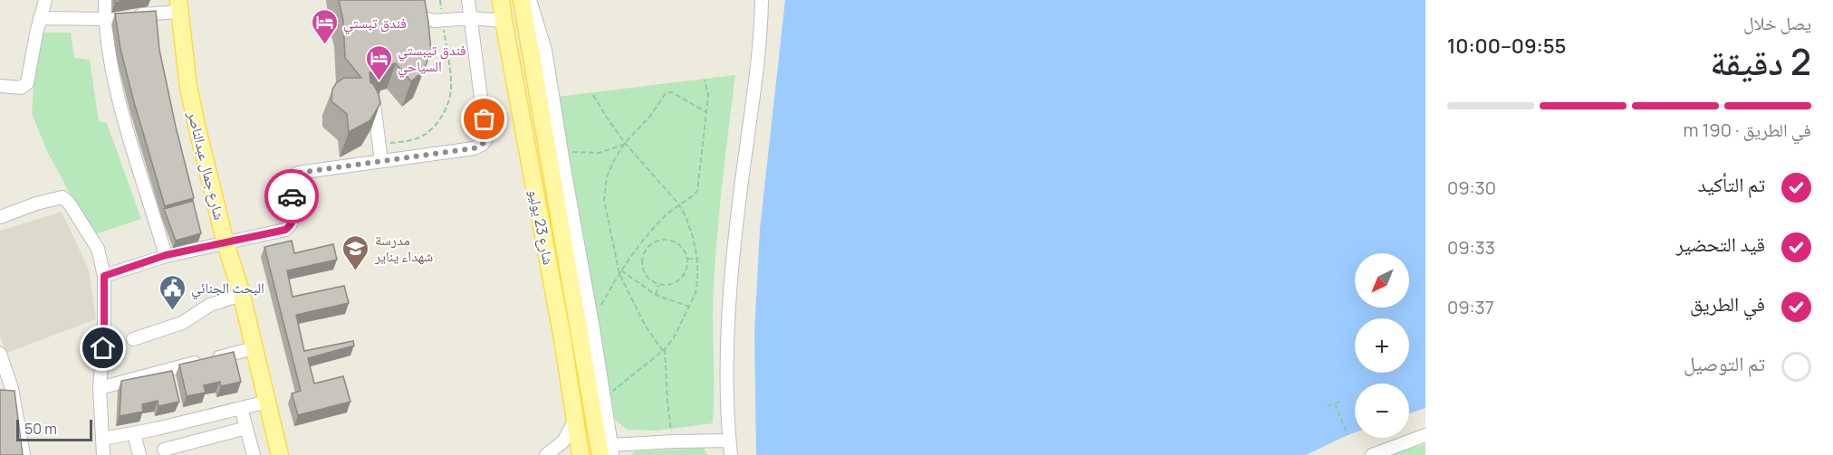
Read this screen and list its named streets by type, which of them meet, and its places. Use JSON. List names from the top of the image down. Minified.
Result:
{"streets":{"main road":["شارع جمال عبدالناصر","شارع 23 يوليو"]},"places":{"hotel":["فندق تبستي","فندق تيبستي السياحي"],"school or university":["مدرسة شهداء يناير"],"public building":["البحث الجنائي"]},"scale_bar":"50 m","north":"bottom left","page":{"heading":["2 دقيقة","يصل خلال","09:55–10:00"],"bar":"في الطريق · 190 m","list":[["تم التأكيد","09:30"],["قيد التحضير","09:33"],["في الطريق","09:37"],"تم التوصيل"],"map_buttons":["+","−"],"scale":"50 m"}}
